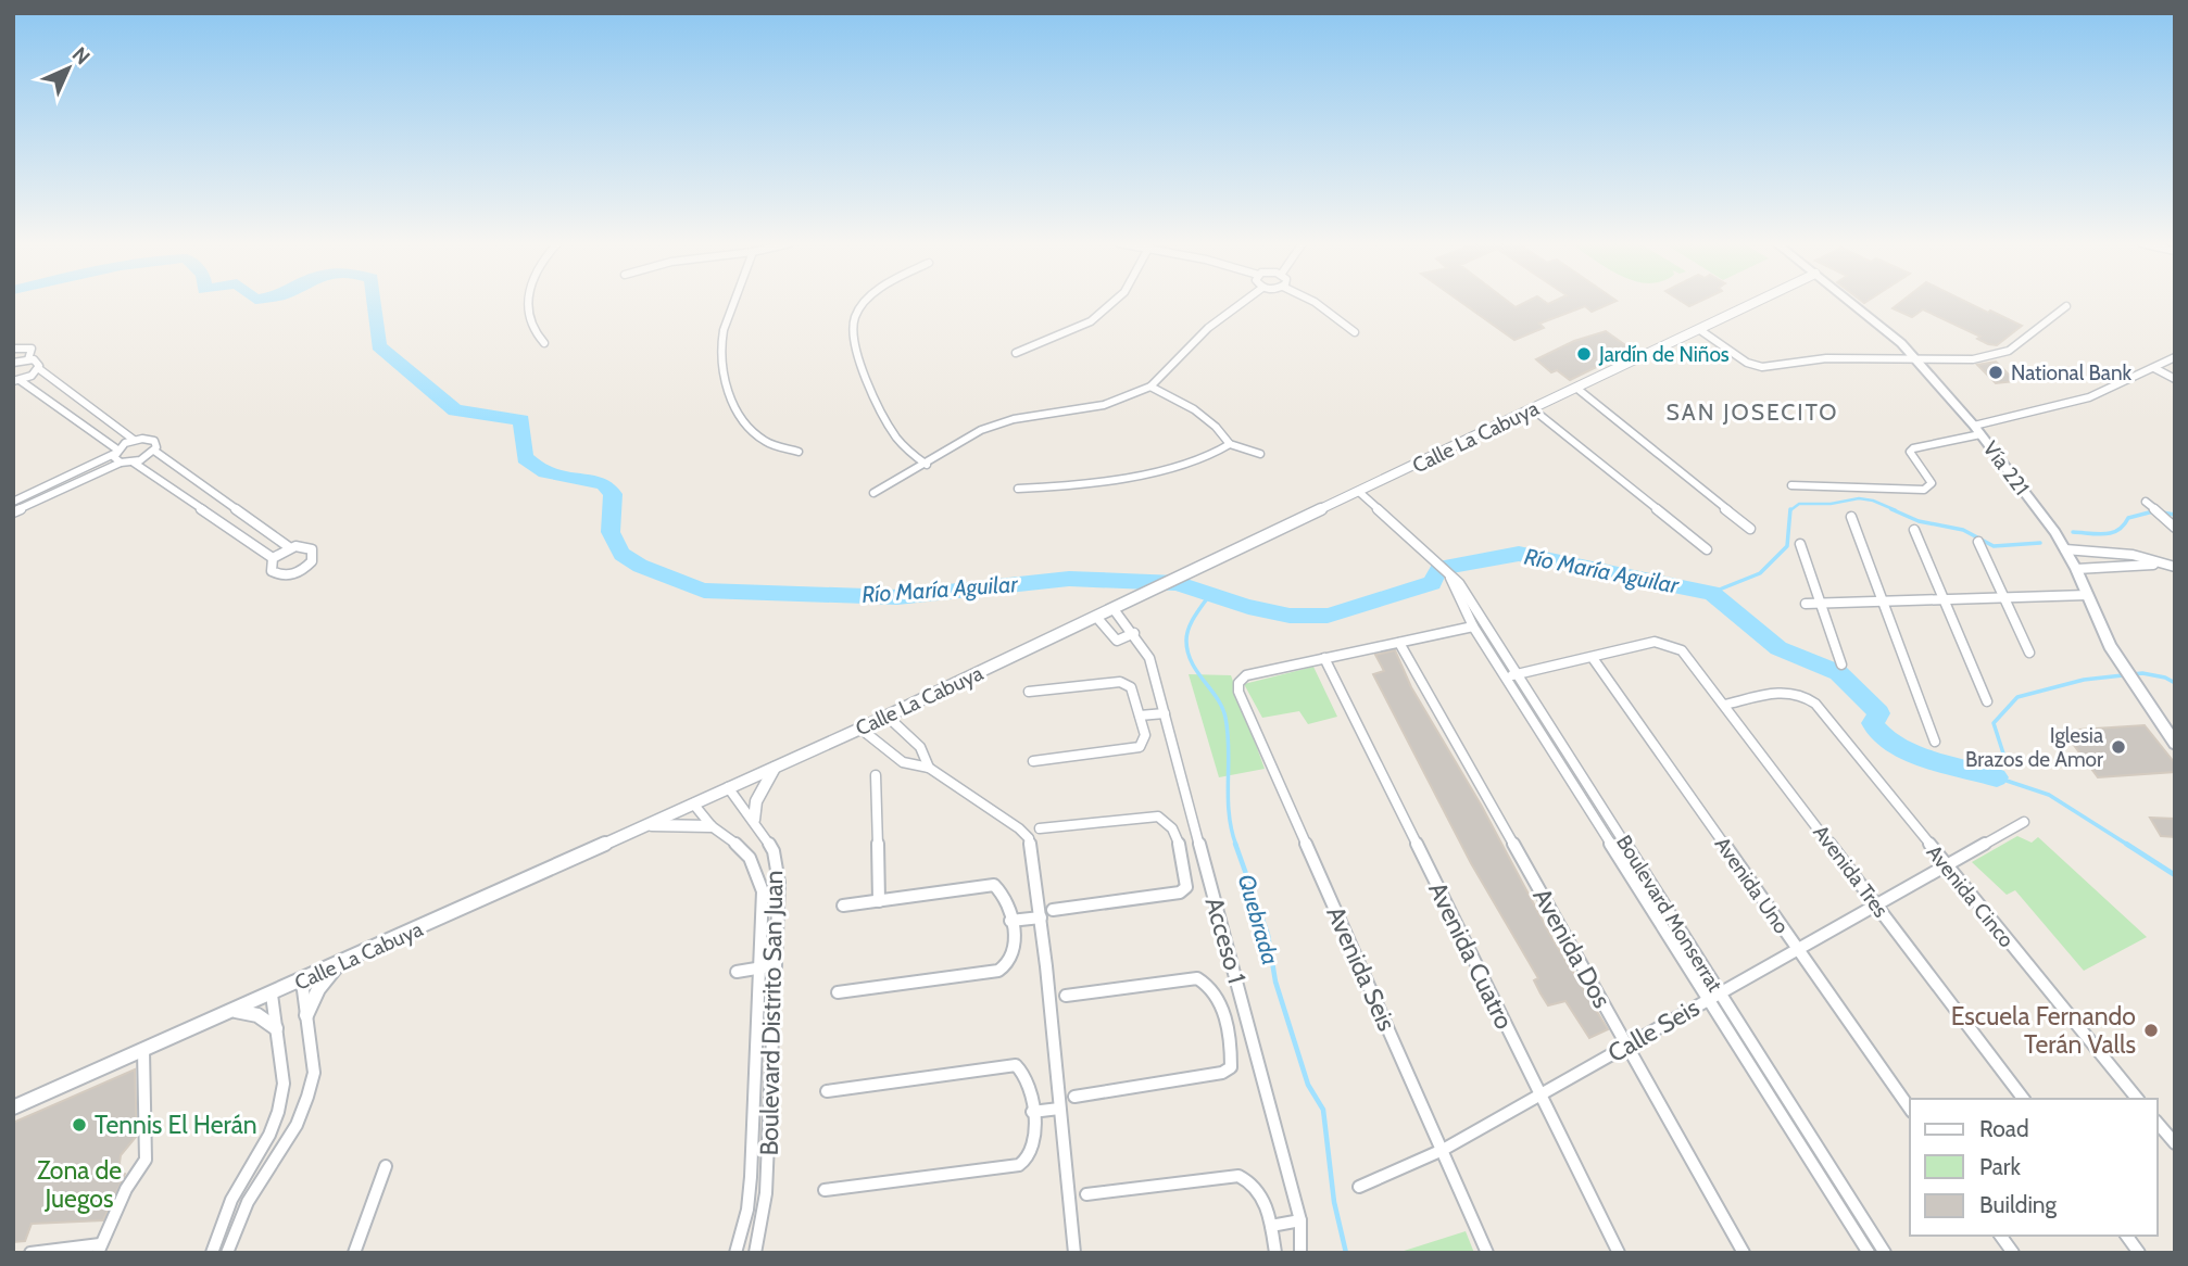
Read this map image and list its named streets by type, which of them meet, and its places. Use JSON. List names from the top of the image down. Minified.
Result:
{"streets":{"main road":["Vía 221"],"street":["Calle La Cabuya","Avenida Tres","Avenida Uno","Avenida Cinco","Boulevard Monserrat","Acceso 1","Avenida Dos","Avenida Cuatro","Avenida Seis","Boulevard Distrito San Juan","Calle Seis"]},"crossings":[["Calle La Cabuya","Boulevard Monserrat"],["Calle La Cabuya","Acceso 1"],["Calle La Cabuya","Boulevard Distrito San Juan"],["Avenida Tres","Avenida Uno"],["Avenida Tres","Avenida Cinco"],["Avenida Tres","Calle Seis"],["Avenida Uno","Calle Seis"],["Avenida Cinco","Calle Seis"],["Boulevard Monserrat","Calle Seis"],["Avenida Dos","Calle Seis"],["Avenida Cuatro","Avenida Seis"],["Avenida Cuatro","Calle Seis"],["Avenida Seis","Calle Seis"]],"districts":["SAN JOSECITO"],"water":["Río María Aguilar","Quebrada"],"parks":["Zona de Juegos"],"places":["Jardín de Niños","National Bank","Iglesia Brazos de Amor","Escuela Fernando Terán Valls","Tennis El Herán"],"legend":["Road","Park","Building"],"north":"top right"}
